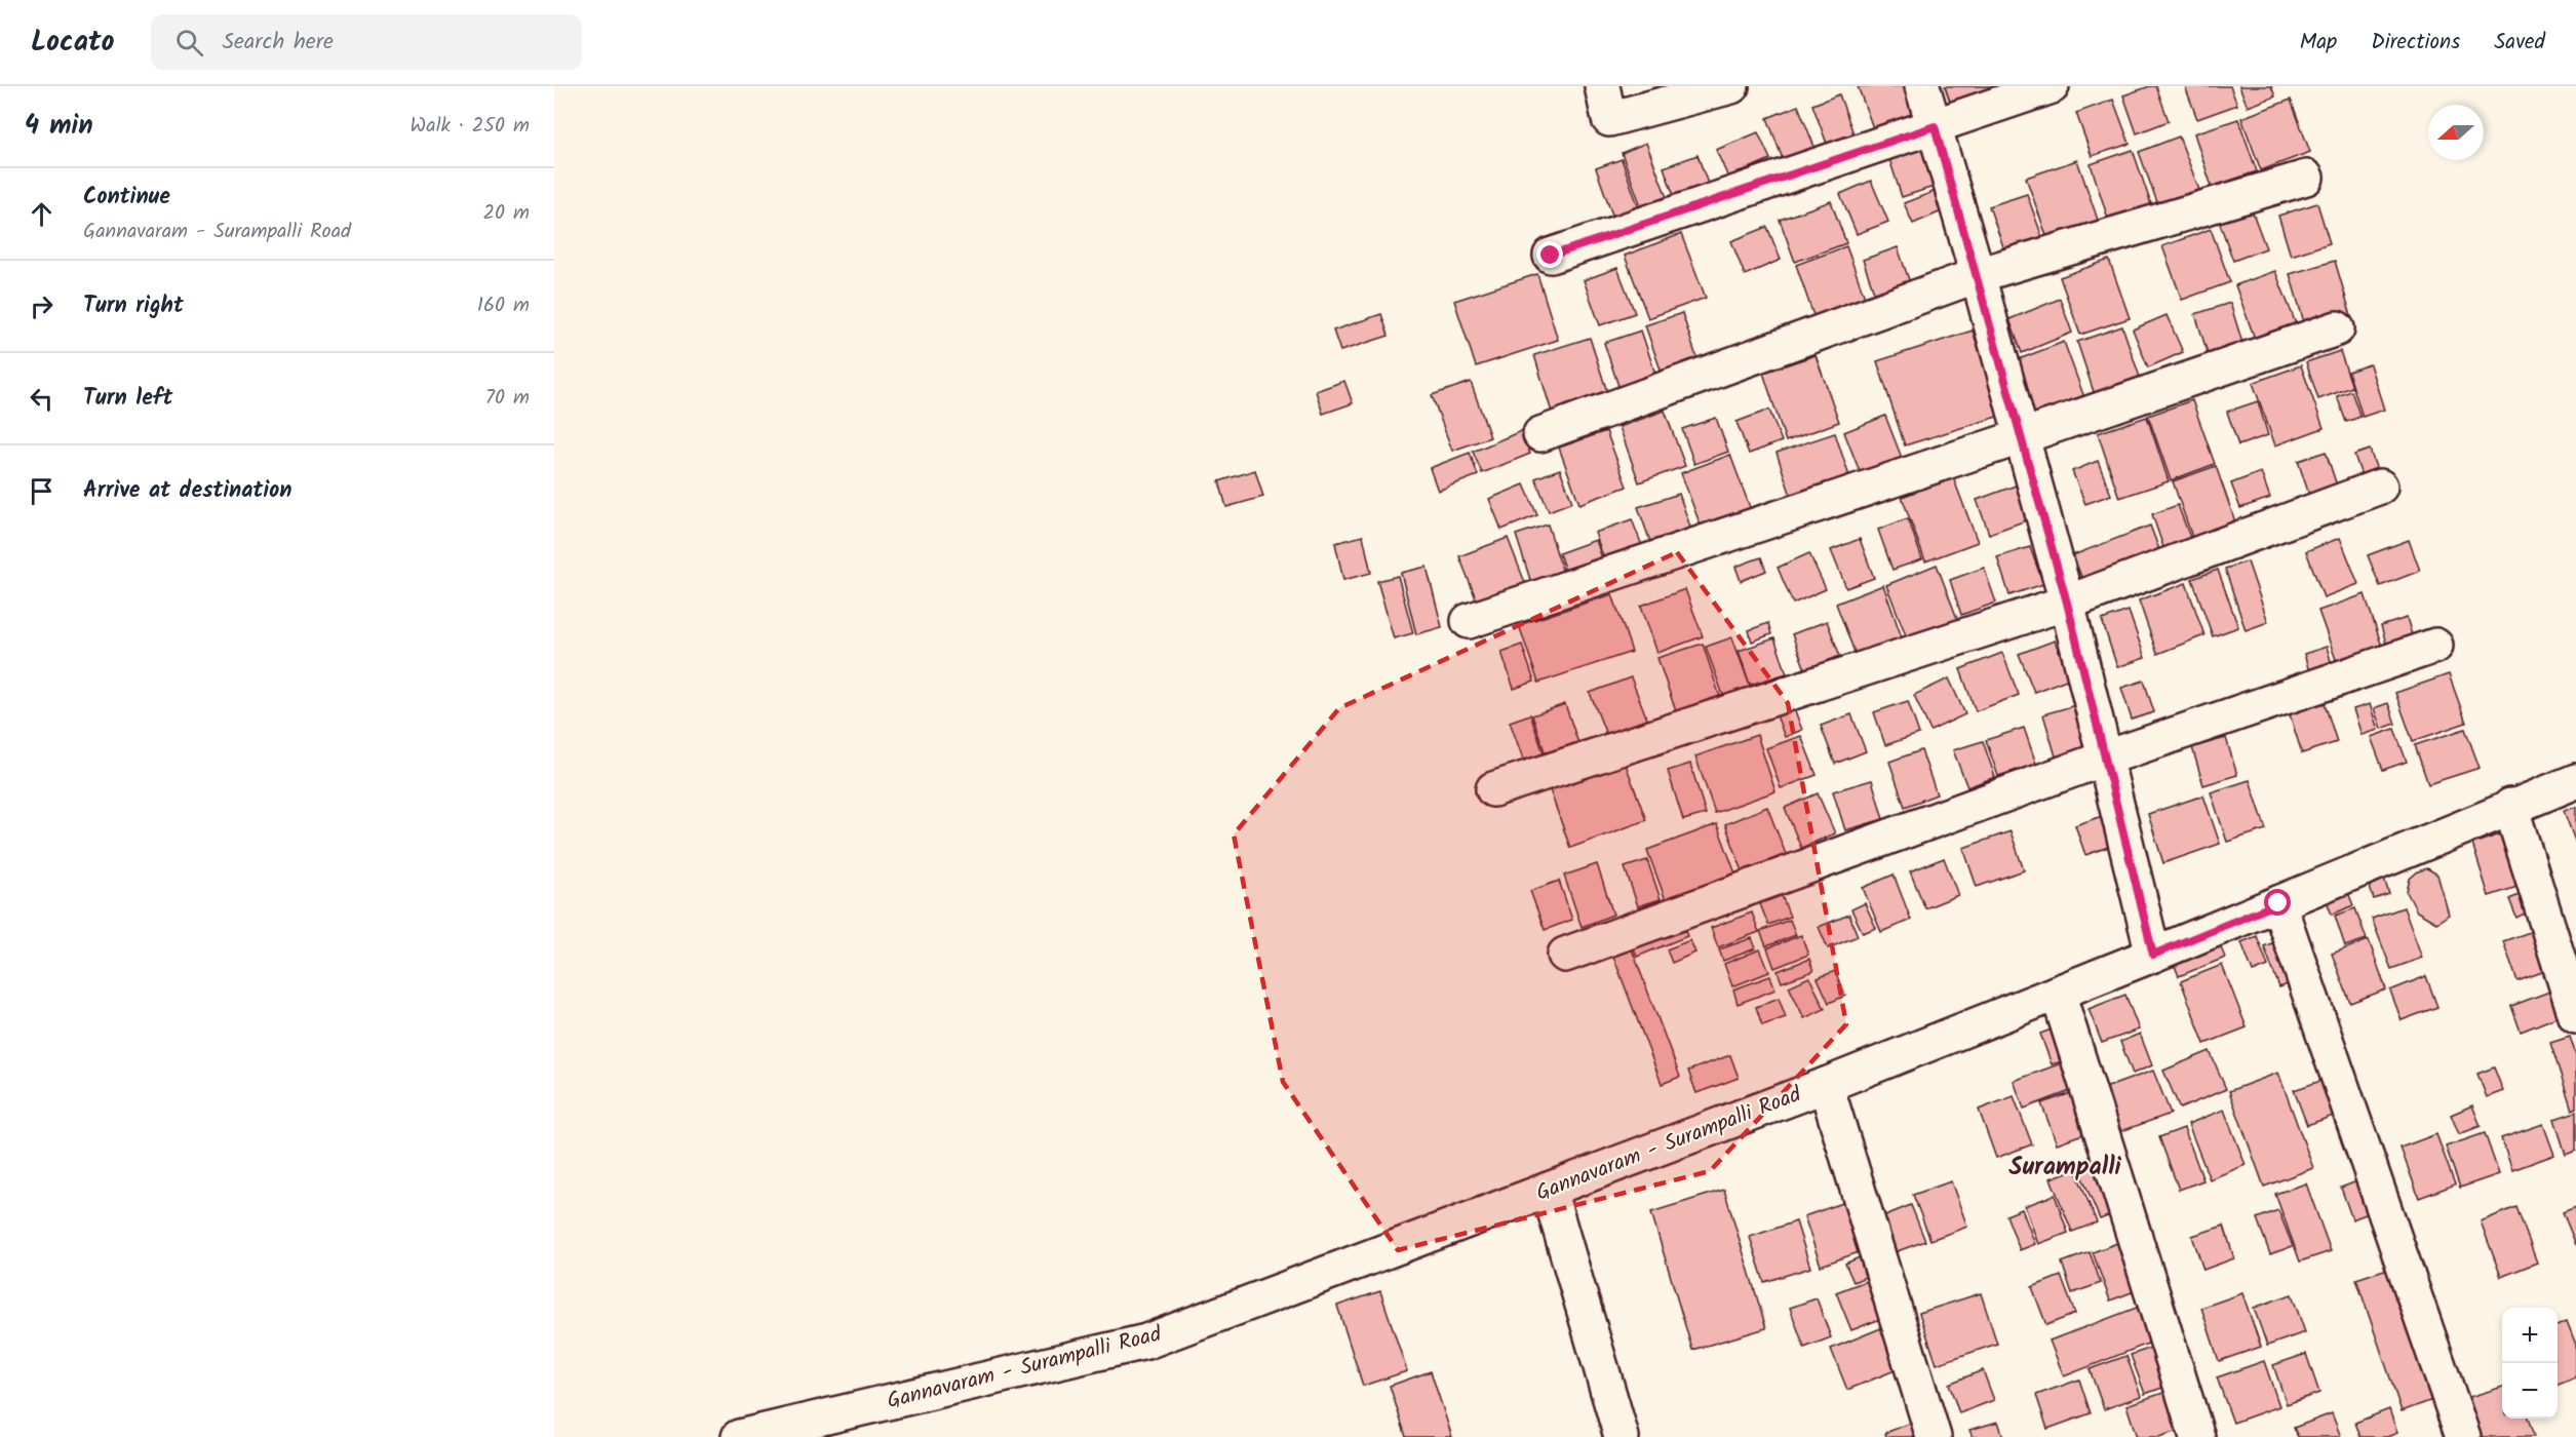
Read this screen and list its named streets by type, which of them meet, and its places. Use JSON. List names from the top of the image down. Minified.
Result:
{"streets":{"street":["Gannavaram - Surampalli Road"]},"districts":["Surampalli"],"north":"left","page":{"header":"Locato","search":"Search here","nav":["Map","Directions","Saved"],"heading":["4 min","Walk · 250 m"],"list":[["Continue","Gannavaram - Surampalli Road","20 m"],["Turn right","160 m"],["Turn left","70 m"],"Arrive at destination"],"map_buttons":["+","−"]}}
